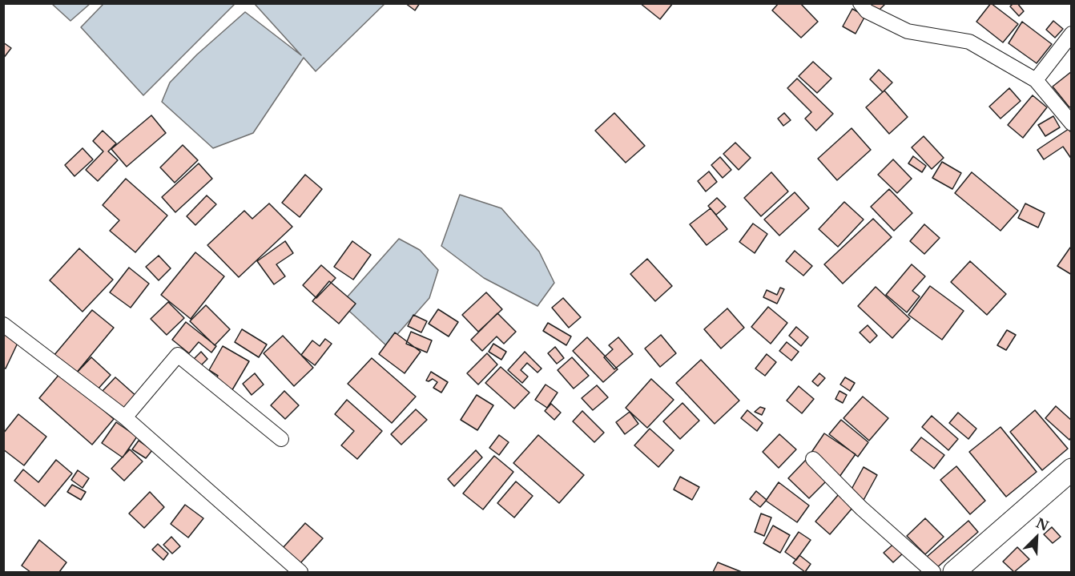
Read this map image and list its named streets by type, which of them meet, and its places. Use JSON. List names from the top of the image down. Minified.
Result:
{"north":"top right"}
